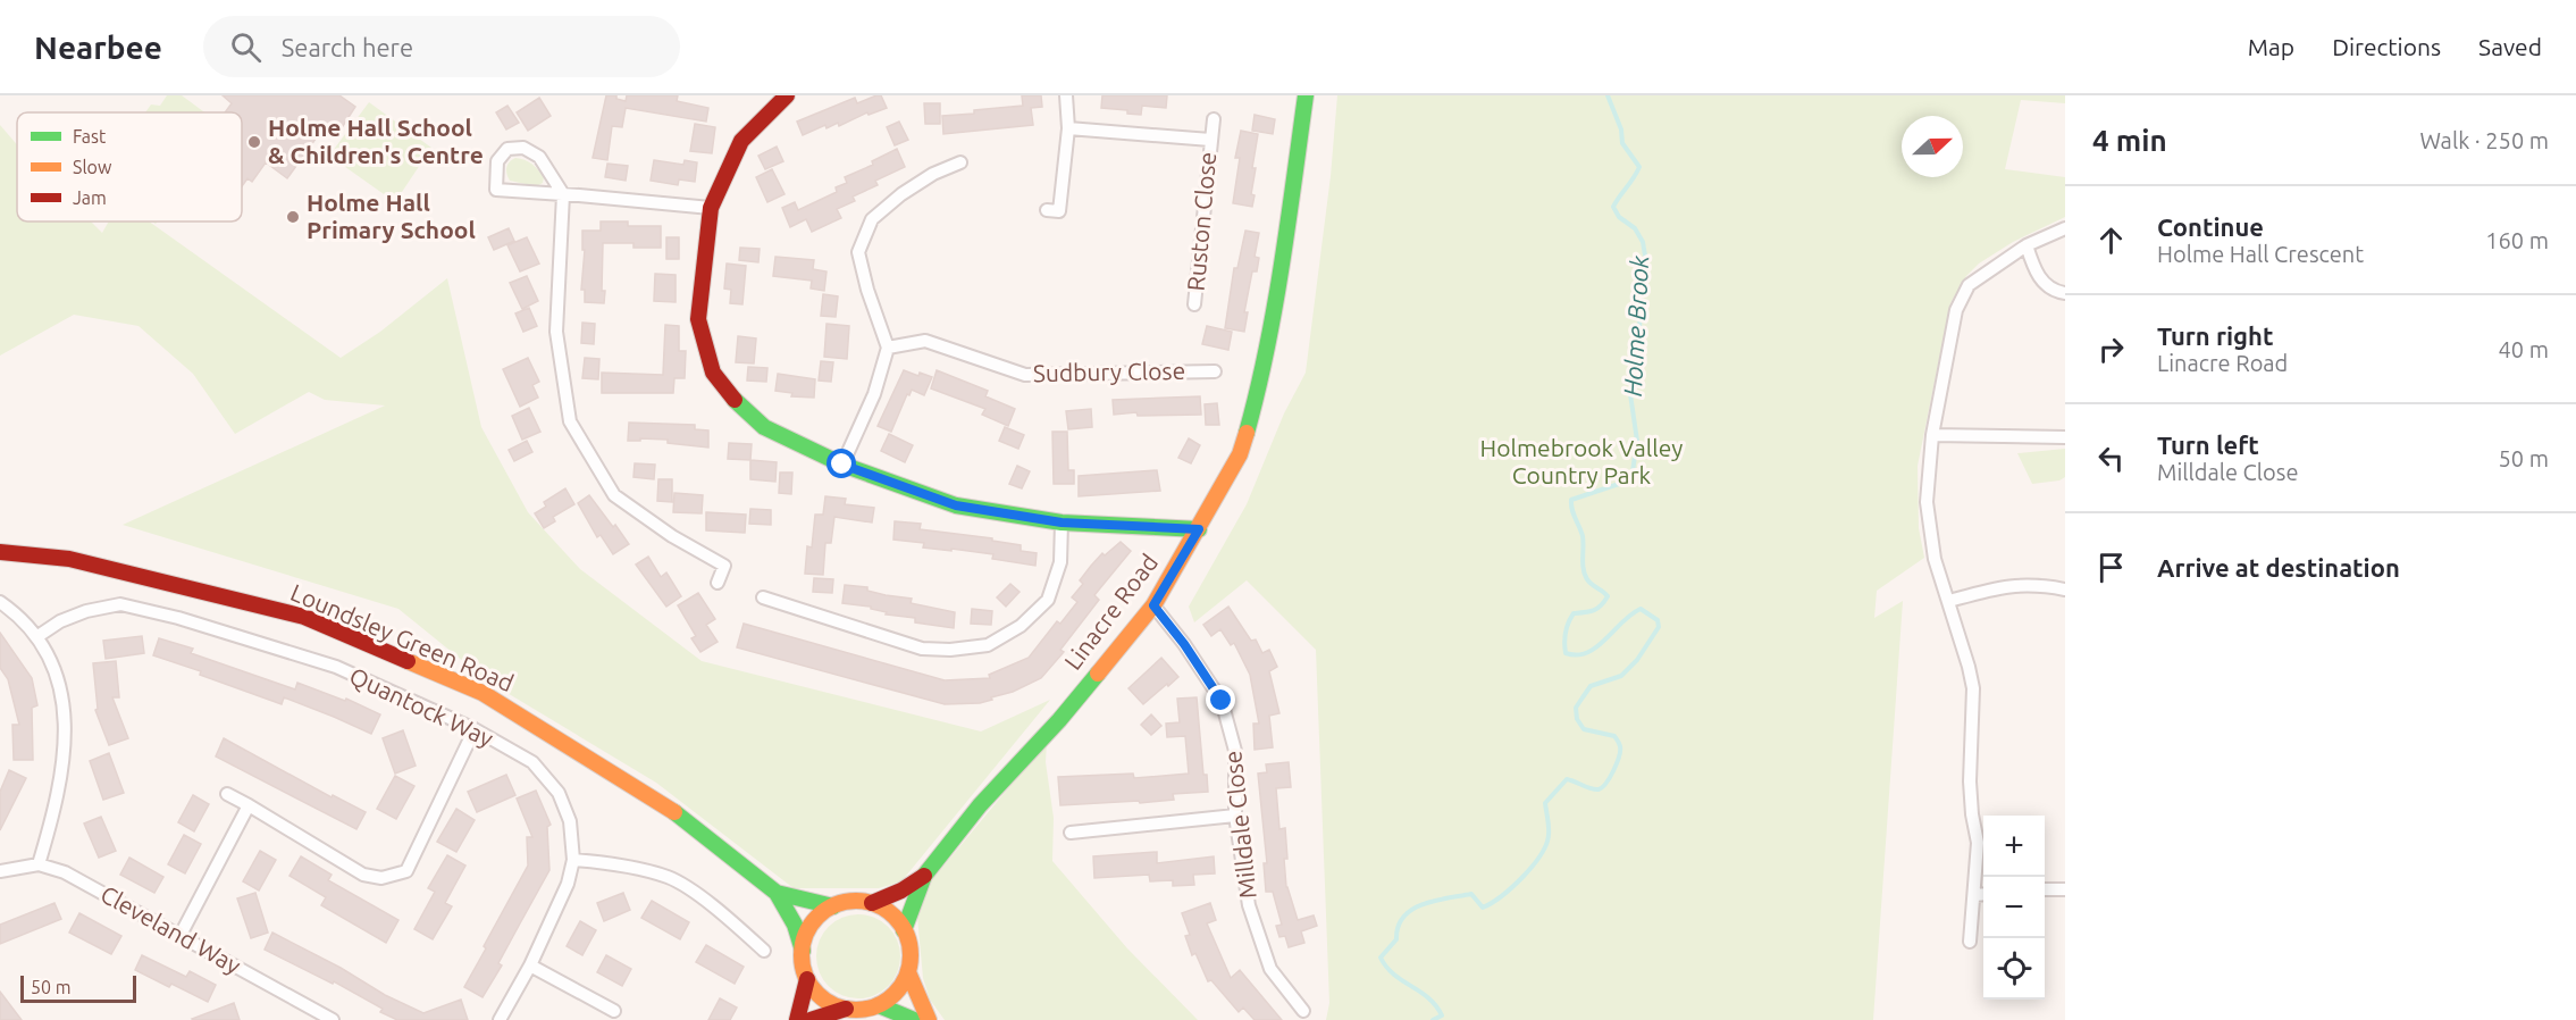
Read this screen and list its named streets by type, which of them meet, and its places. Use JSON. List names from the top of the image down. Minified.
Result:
{"streets":{"street":["Ruston Close","Sudbury Close","Linacre Road","Loundsley Green Road","Quantock Way","Milldale Close","Cleveland Way"]},"crossings":[["Linacre Road","Loundsley Green Road"],["Linacre Road","Milldale Close"]],"water":["Holme Brook"],"parks":["Holmebrook Valley Country Park"],"places":["Holme Hall School & Children's Centre","Holme Hall Primary School"],"legend":["Fast","Slow","Jam"],"scale_bar":"50 m","north":"right","page":{"header":"Nearbee","search":"Search here","nav":["Map","Directions","Saved"],"heading":["4 min","Walk · 250 m"],"list":[["Continue","Holme Hall Crescent","160 m"],["Turn right","Linacre Road","40 m"],["Turn left","Milldale Close","50 m"],"Arrive at destination"],"map_buttons":["+","−"],"scale":"50 m"}}
